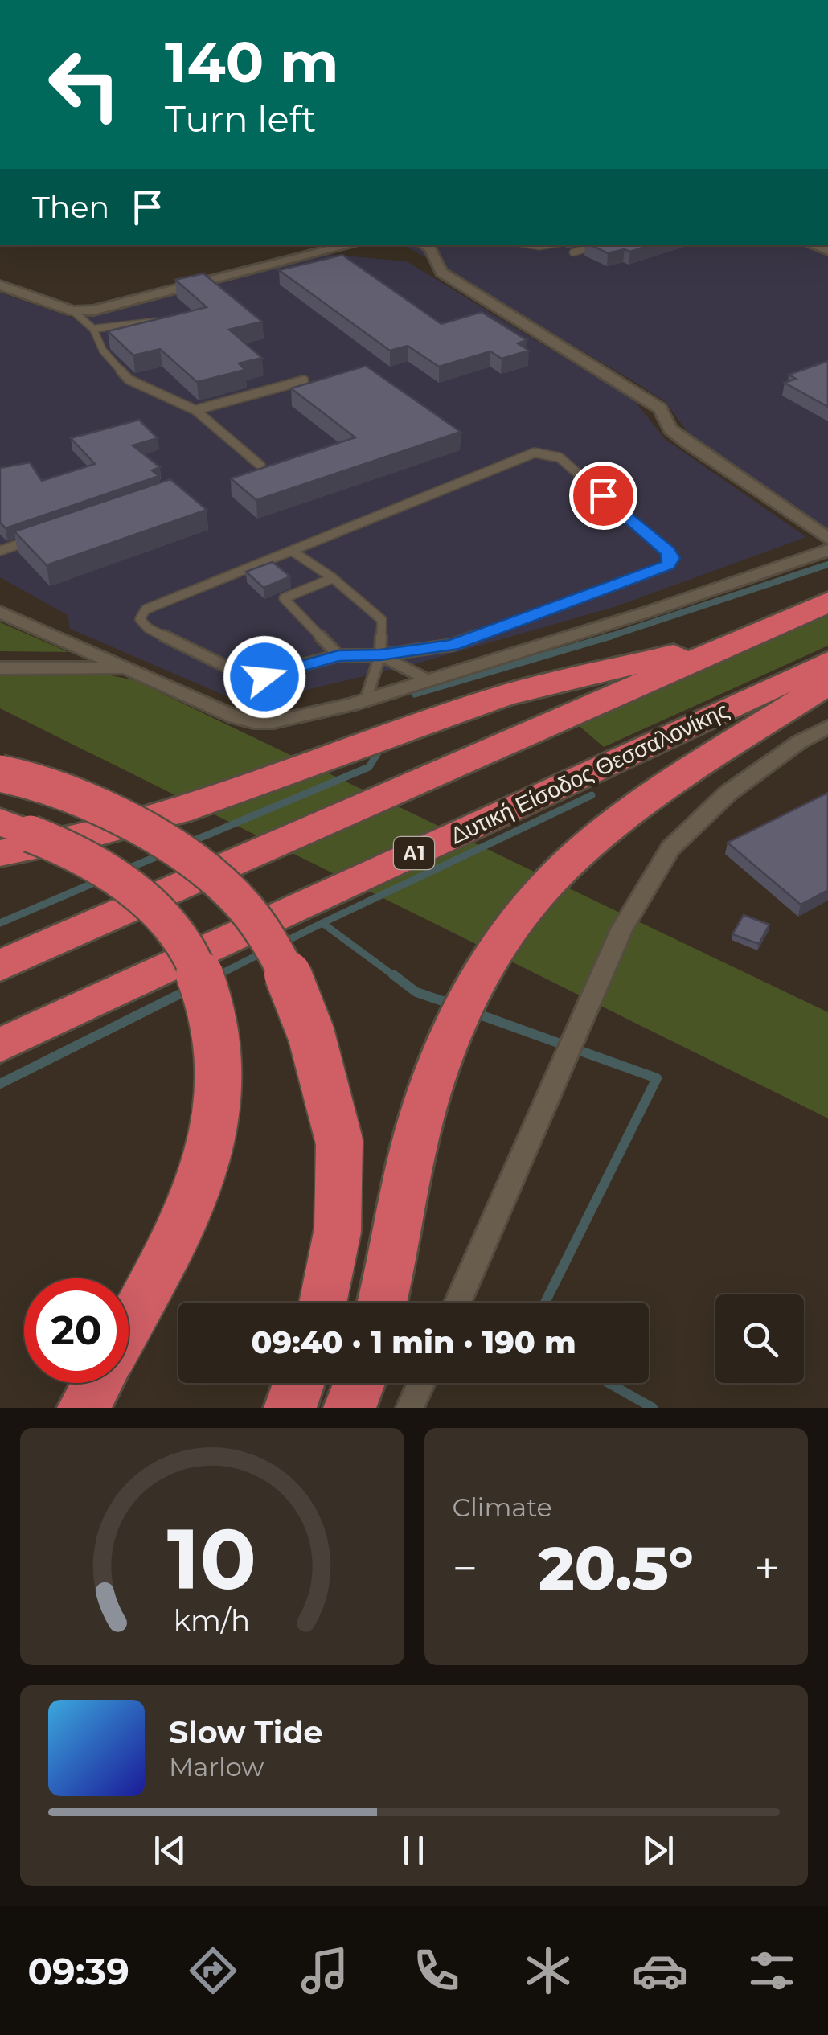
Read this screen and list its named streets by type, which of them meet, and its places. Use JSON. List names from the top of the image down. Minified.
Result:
{"streets":{"highway":["Δυτική Είσοδος Θεσσαλονίκης","Α1"]},"page":{"turn":["140 m","Turn left"],"then":"Then","limit":"20","trip":"09:40 · 1 min · 190 m","tile":"Climate","heat":["−","20.5°","+"],"song":["Slow Tide","Marlow"],"tabs":"09:39","gauge":["10","km/h"]}}
